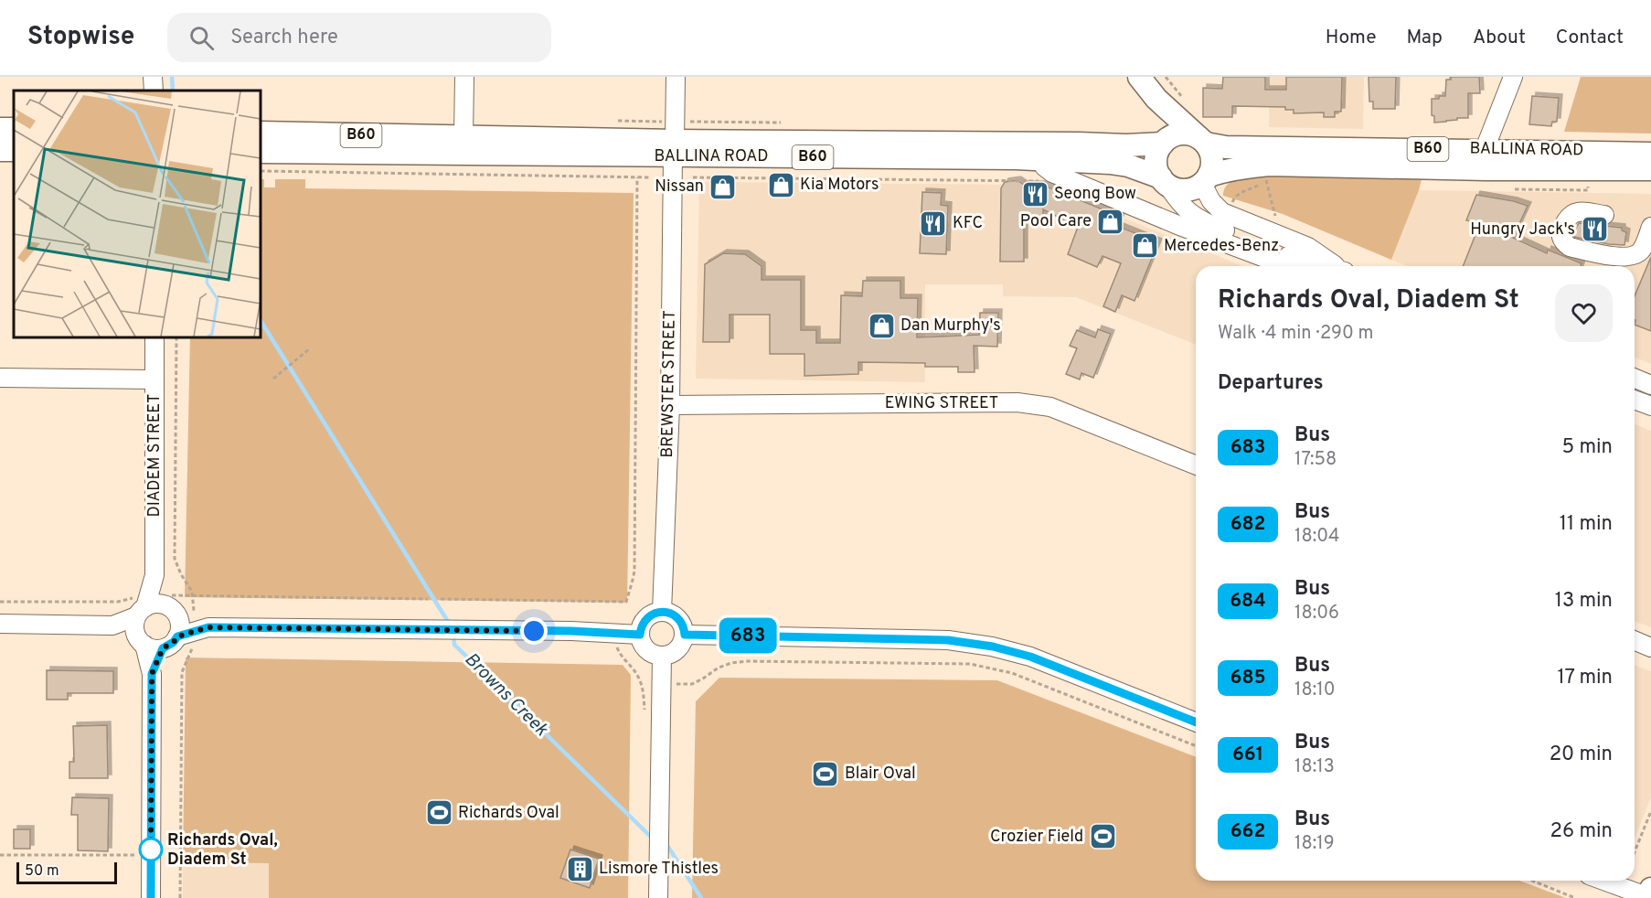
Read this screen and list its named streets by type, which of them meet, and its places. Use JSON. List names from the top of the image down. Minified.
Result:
{"streets":{"main road":["B60","BALLINA ROAD"],"street":["BREWSTER STREET","EWING STREET","DIADEM STREET"]},"crossings":[["B60","BALLINA ROAD"],["BALLINA ROAD","BREWSTER STREET"],["BREWSTER STREET","EWING STREET"]],"water":["Browns Creek"],"places":{"shop":["Kia Motors","Nissan","Pool Care","Mercedes-Benz","Dan Murphy's"],"restaurant":["Seong Bow","KFC","Hungry Jack's"],"sports":["Blair Oval","Richards Oval","Crozier Field"],"other":["Richards Oval, Diadem St"],"building":["Lismore Thistles"]},"lines":["bus line 683"],"scale_bar":"50 m","page":{"header":"Stopwise","search":"Search here","nav":["Home","Map","About","Contact"],"on_map":"683","heading":[["Richards Oval, Diadem St","Walk · 4 min · 290 m"],"Departures"],"list":[{"mark":"683","name":"Bus","note":"17:58","value":"5 min"},{"mark":"682","name":"Bus","note":"18:04","value":"11 min"},{"mark":"684","name":"Bus","note":"18:06","value":"13 min"},{"mark":"685","name":"Bus","note":"18:10","value":"17 min"},{"mark":"661","name":"Bus","note":"18:13","value":"20 min"},{"mark":"662","name":"Bus","note":"18:19","value":"26 min"}],"scale":"50 m"}}
